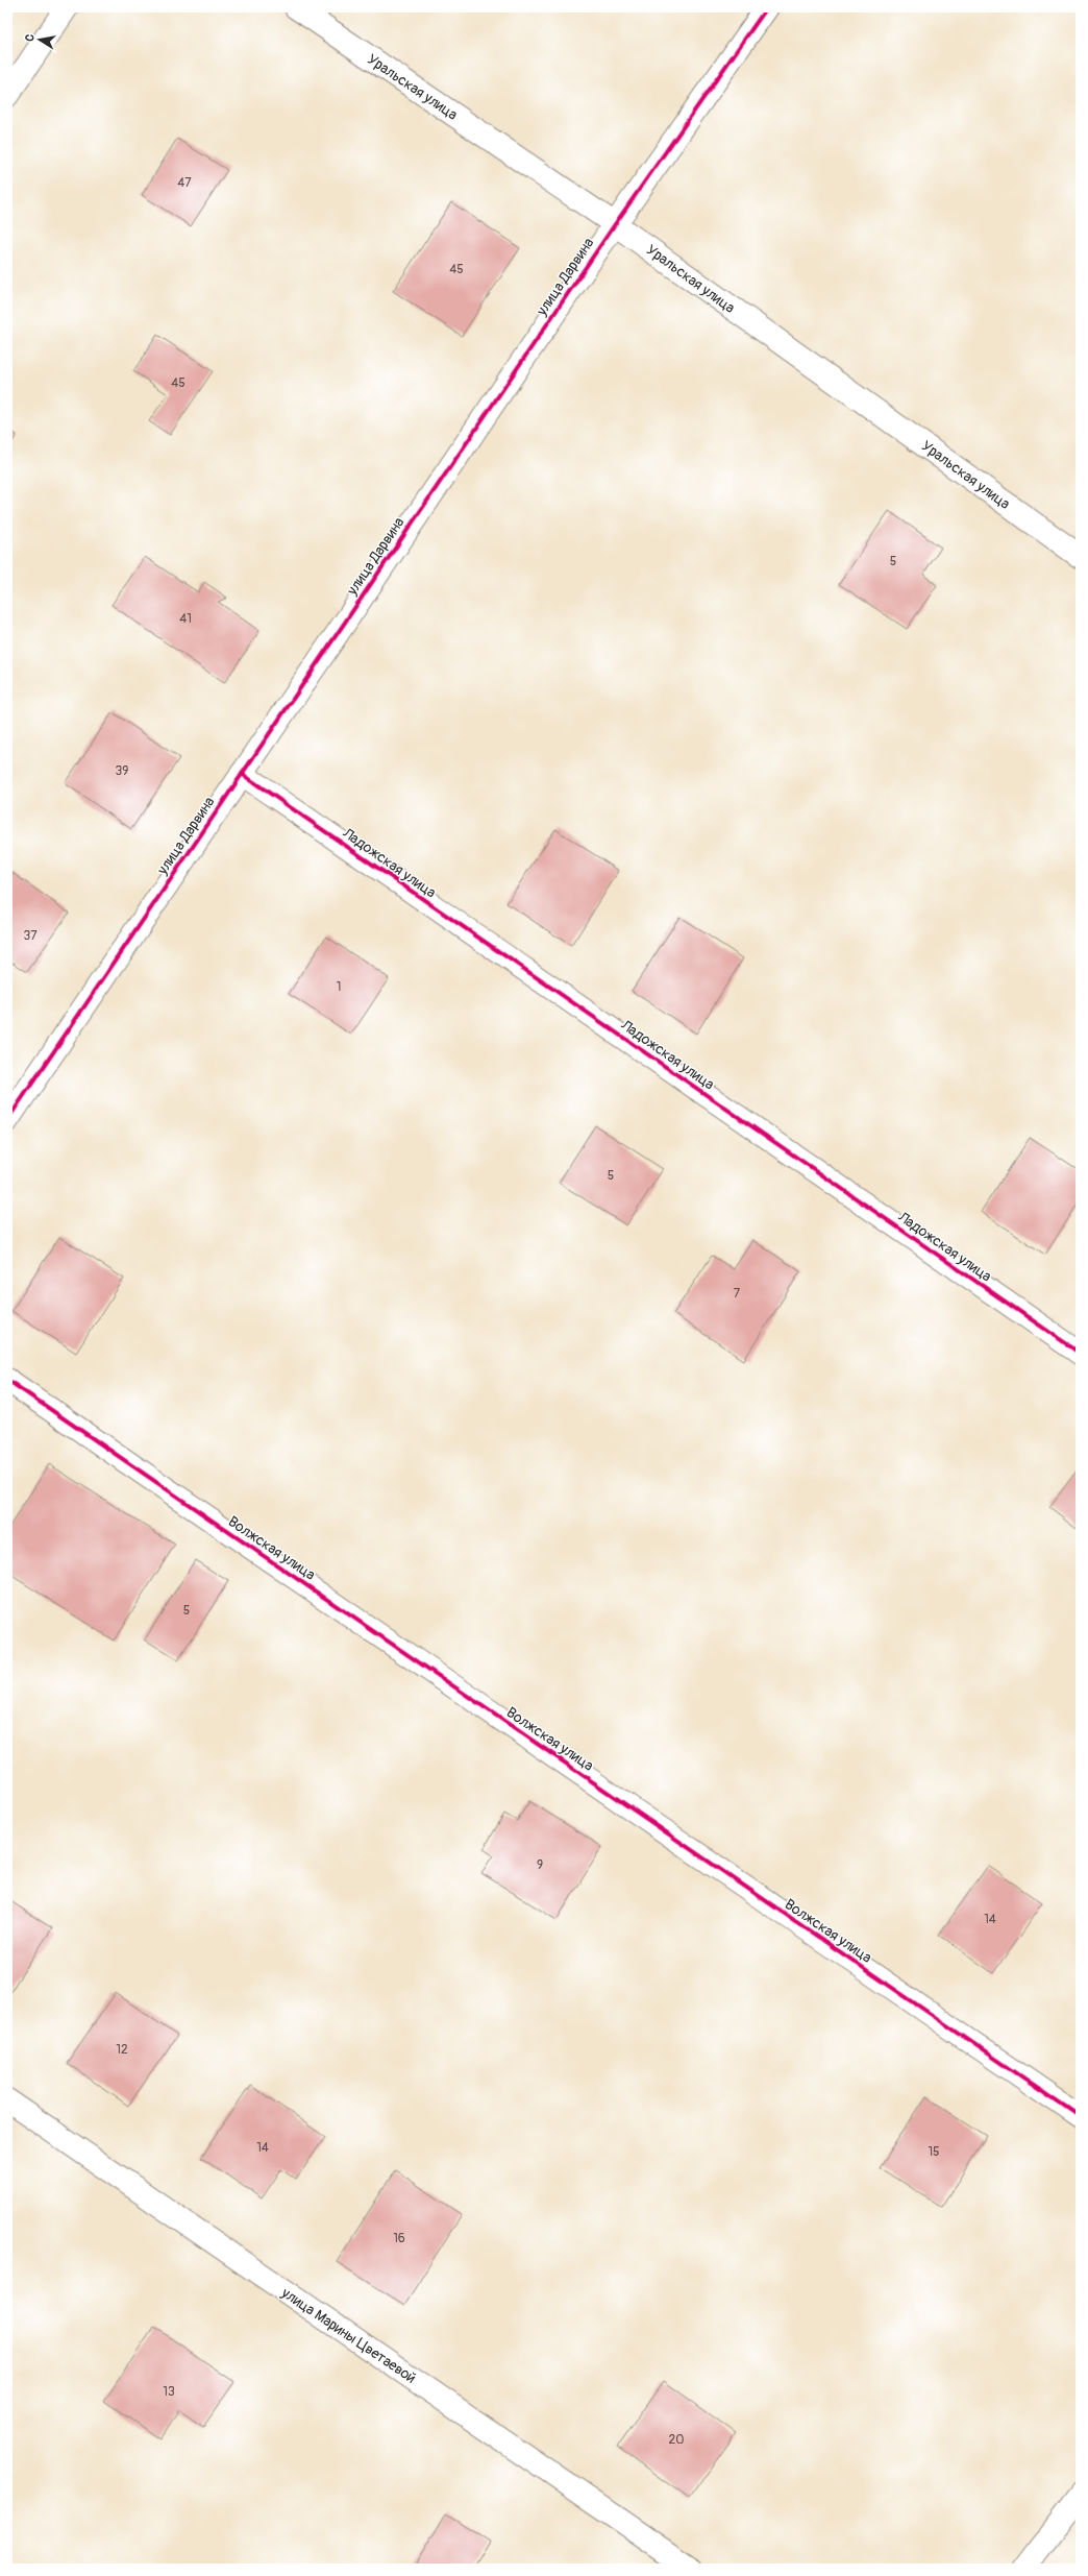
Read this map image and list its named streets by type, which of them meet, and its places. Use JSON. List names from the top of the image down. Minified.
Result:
{"streets":{"street":["Уральская улица","улица Дарвина","Ладожская улица","Волжская улица","улица Марины Цветаевой"]},"crossings":[["Уральская улица","улица Дарвина"],["улица Дарвина","Ладожская улица"]],"house_numbers":["47","45","45","5","41","39","37","1","5","7","5","9","14","12","14","15","16","13","20"],"north":"left"}
